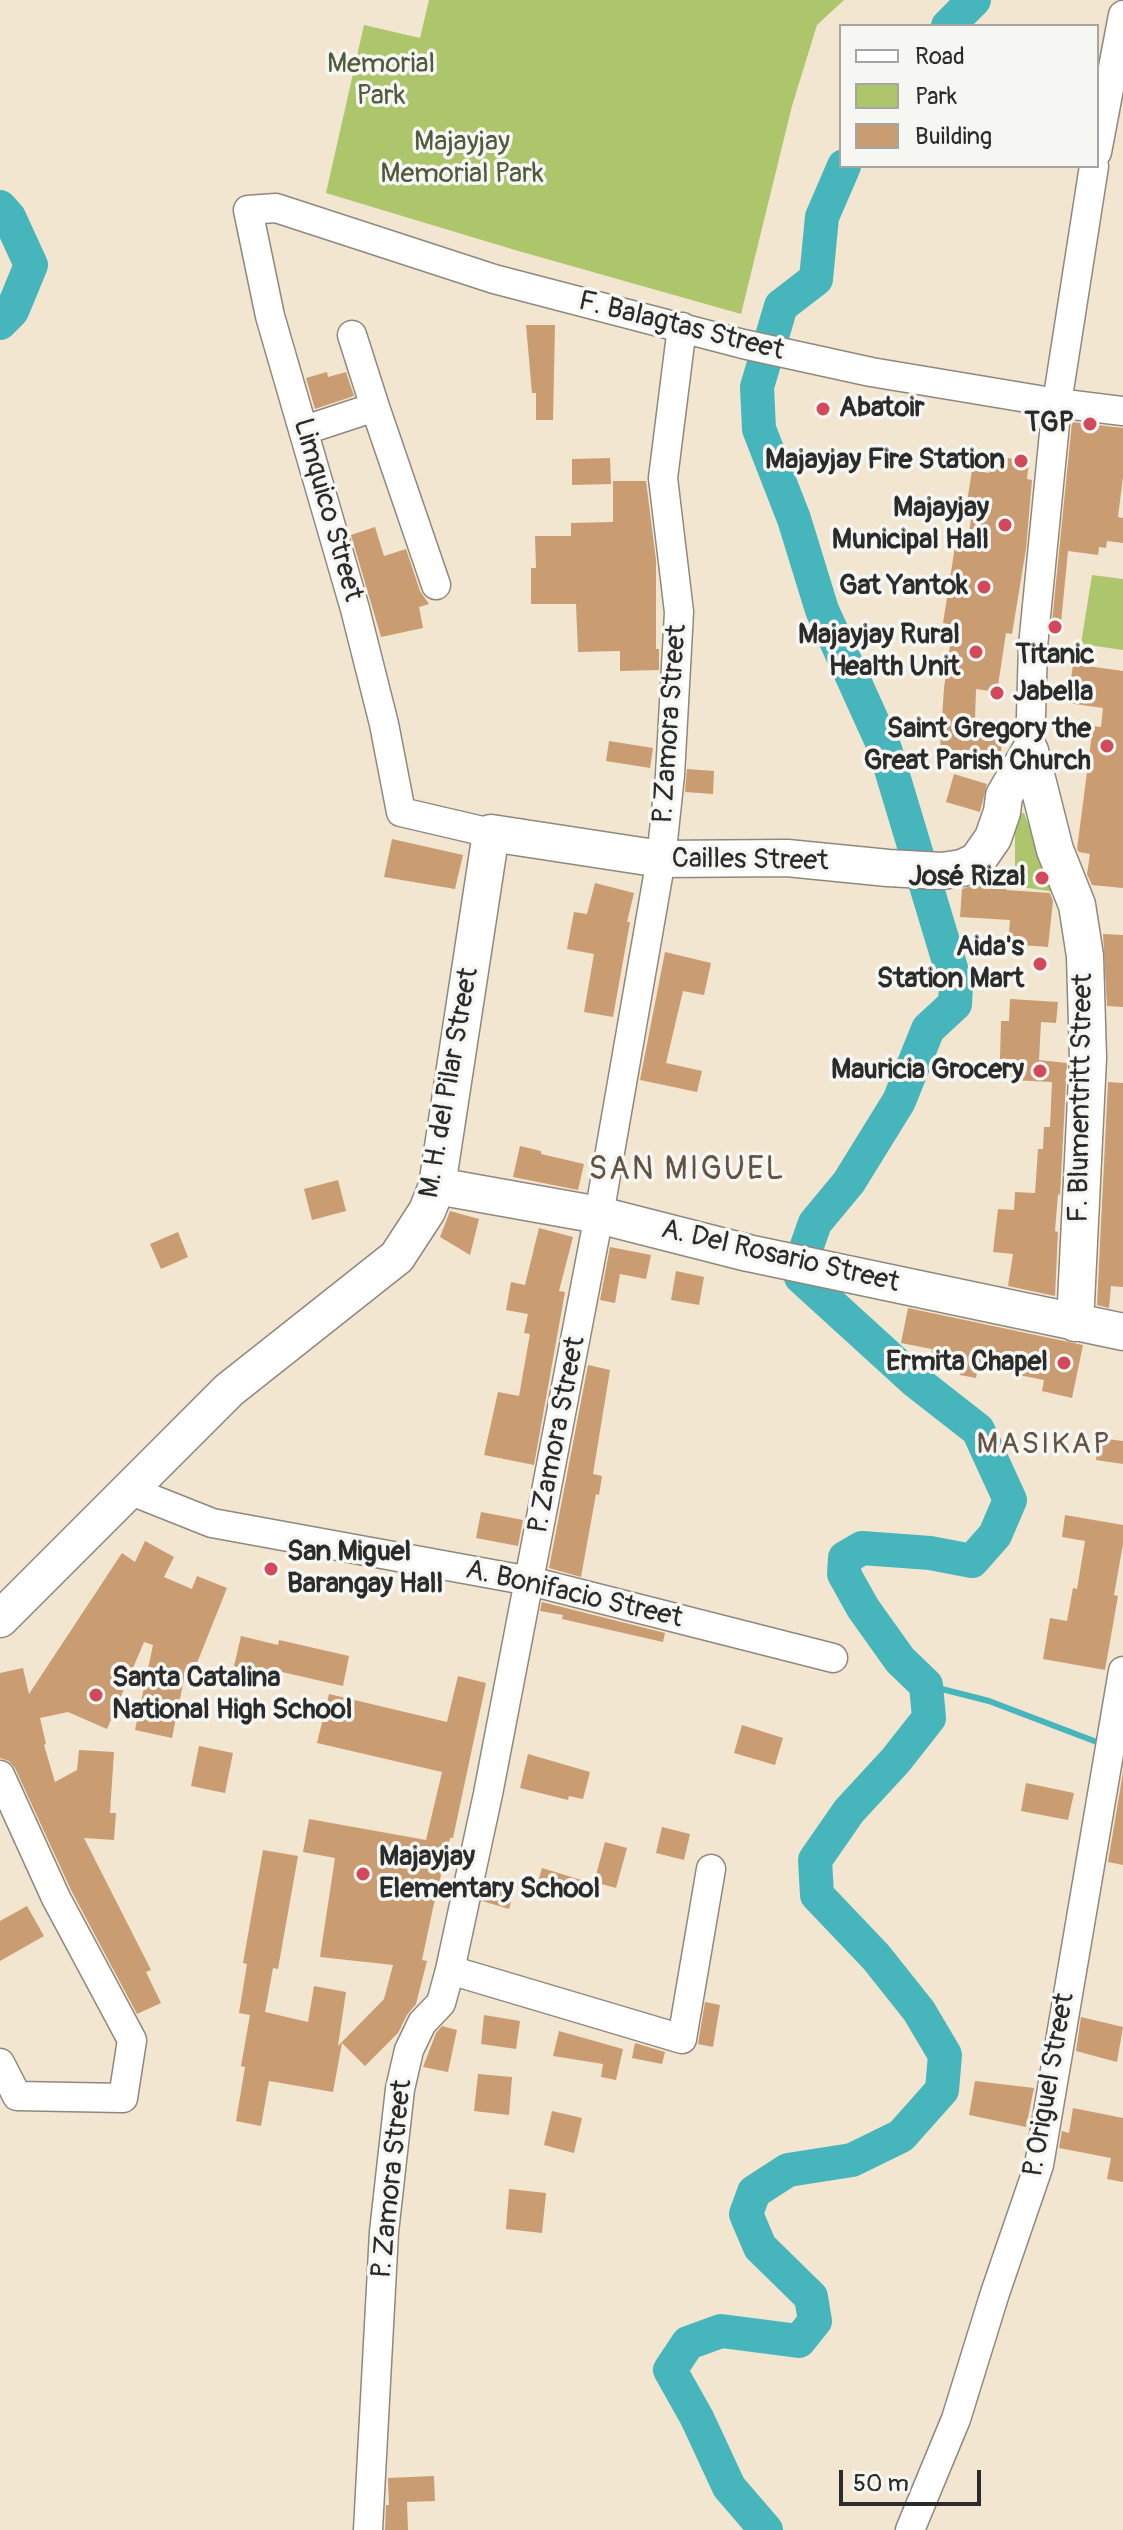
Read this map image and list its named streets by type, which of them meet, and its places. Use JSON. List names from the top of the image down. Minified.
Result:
{"streets":{"main road":["Cailles Street","M. H. del Pilar Street","F. Blumentritt Street","A. Del Rosario Street"],"street":["F. Balagtas Street","Limquico Street","P. Zamora Street","A. Bonifacio Street","P. Origuel Street"]},"crossings":[["F. Balagtas Street","Limquico Street"],["F. Balagtas Street","P. Zamora Street"],["F. Balagtas Street","F. Blumentritt Street"],["Limquico Street","Cailles Street"],["P. Zamora Street","Cailles Street"],["P. Zamora Street","A. Del Rosario Street"],["P. Zamora Street","A. Bonifacio Street"],["Cailles Street","M. H. del Pilar Street"],["Cailles Street","F. Blumentritt Street"],["M. H. del Pilar Street","A. Del Rosario Street"],["M. H. del Pilar Street","A. Bonifacio Street"],["F. Blumentritt Street","A. Del Rosario Street"]],"districts":["SAN MIGUEL","MASIKAP"],"parks":["Memorial Park","Majayjay Memorial Park"],"places":["Abatoir","TGP","Majayjay Fire Station","Majayjay Municipal Hall","Gat Yantok","Titanic","Majayjay Rural Health Unit","Jabella","Saint Gregory the Great Parish Church","José Rizal","Aida's Station Mart","Mauricia Grocery","Ermita Chapel","San Miguel Barangay Hall","Santa Catalina National High School","Majayjay Elementary School"],"legend":["Road","Park","Building"],"scale_bar":"50 m"}
